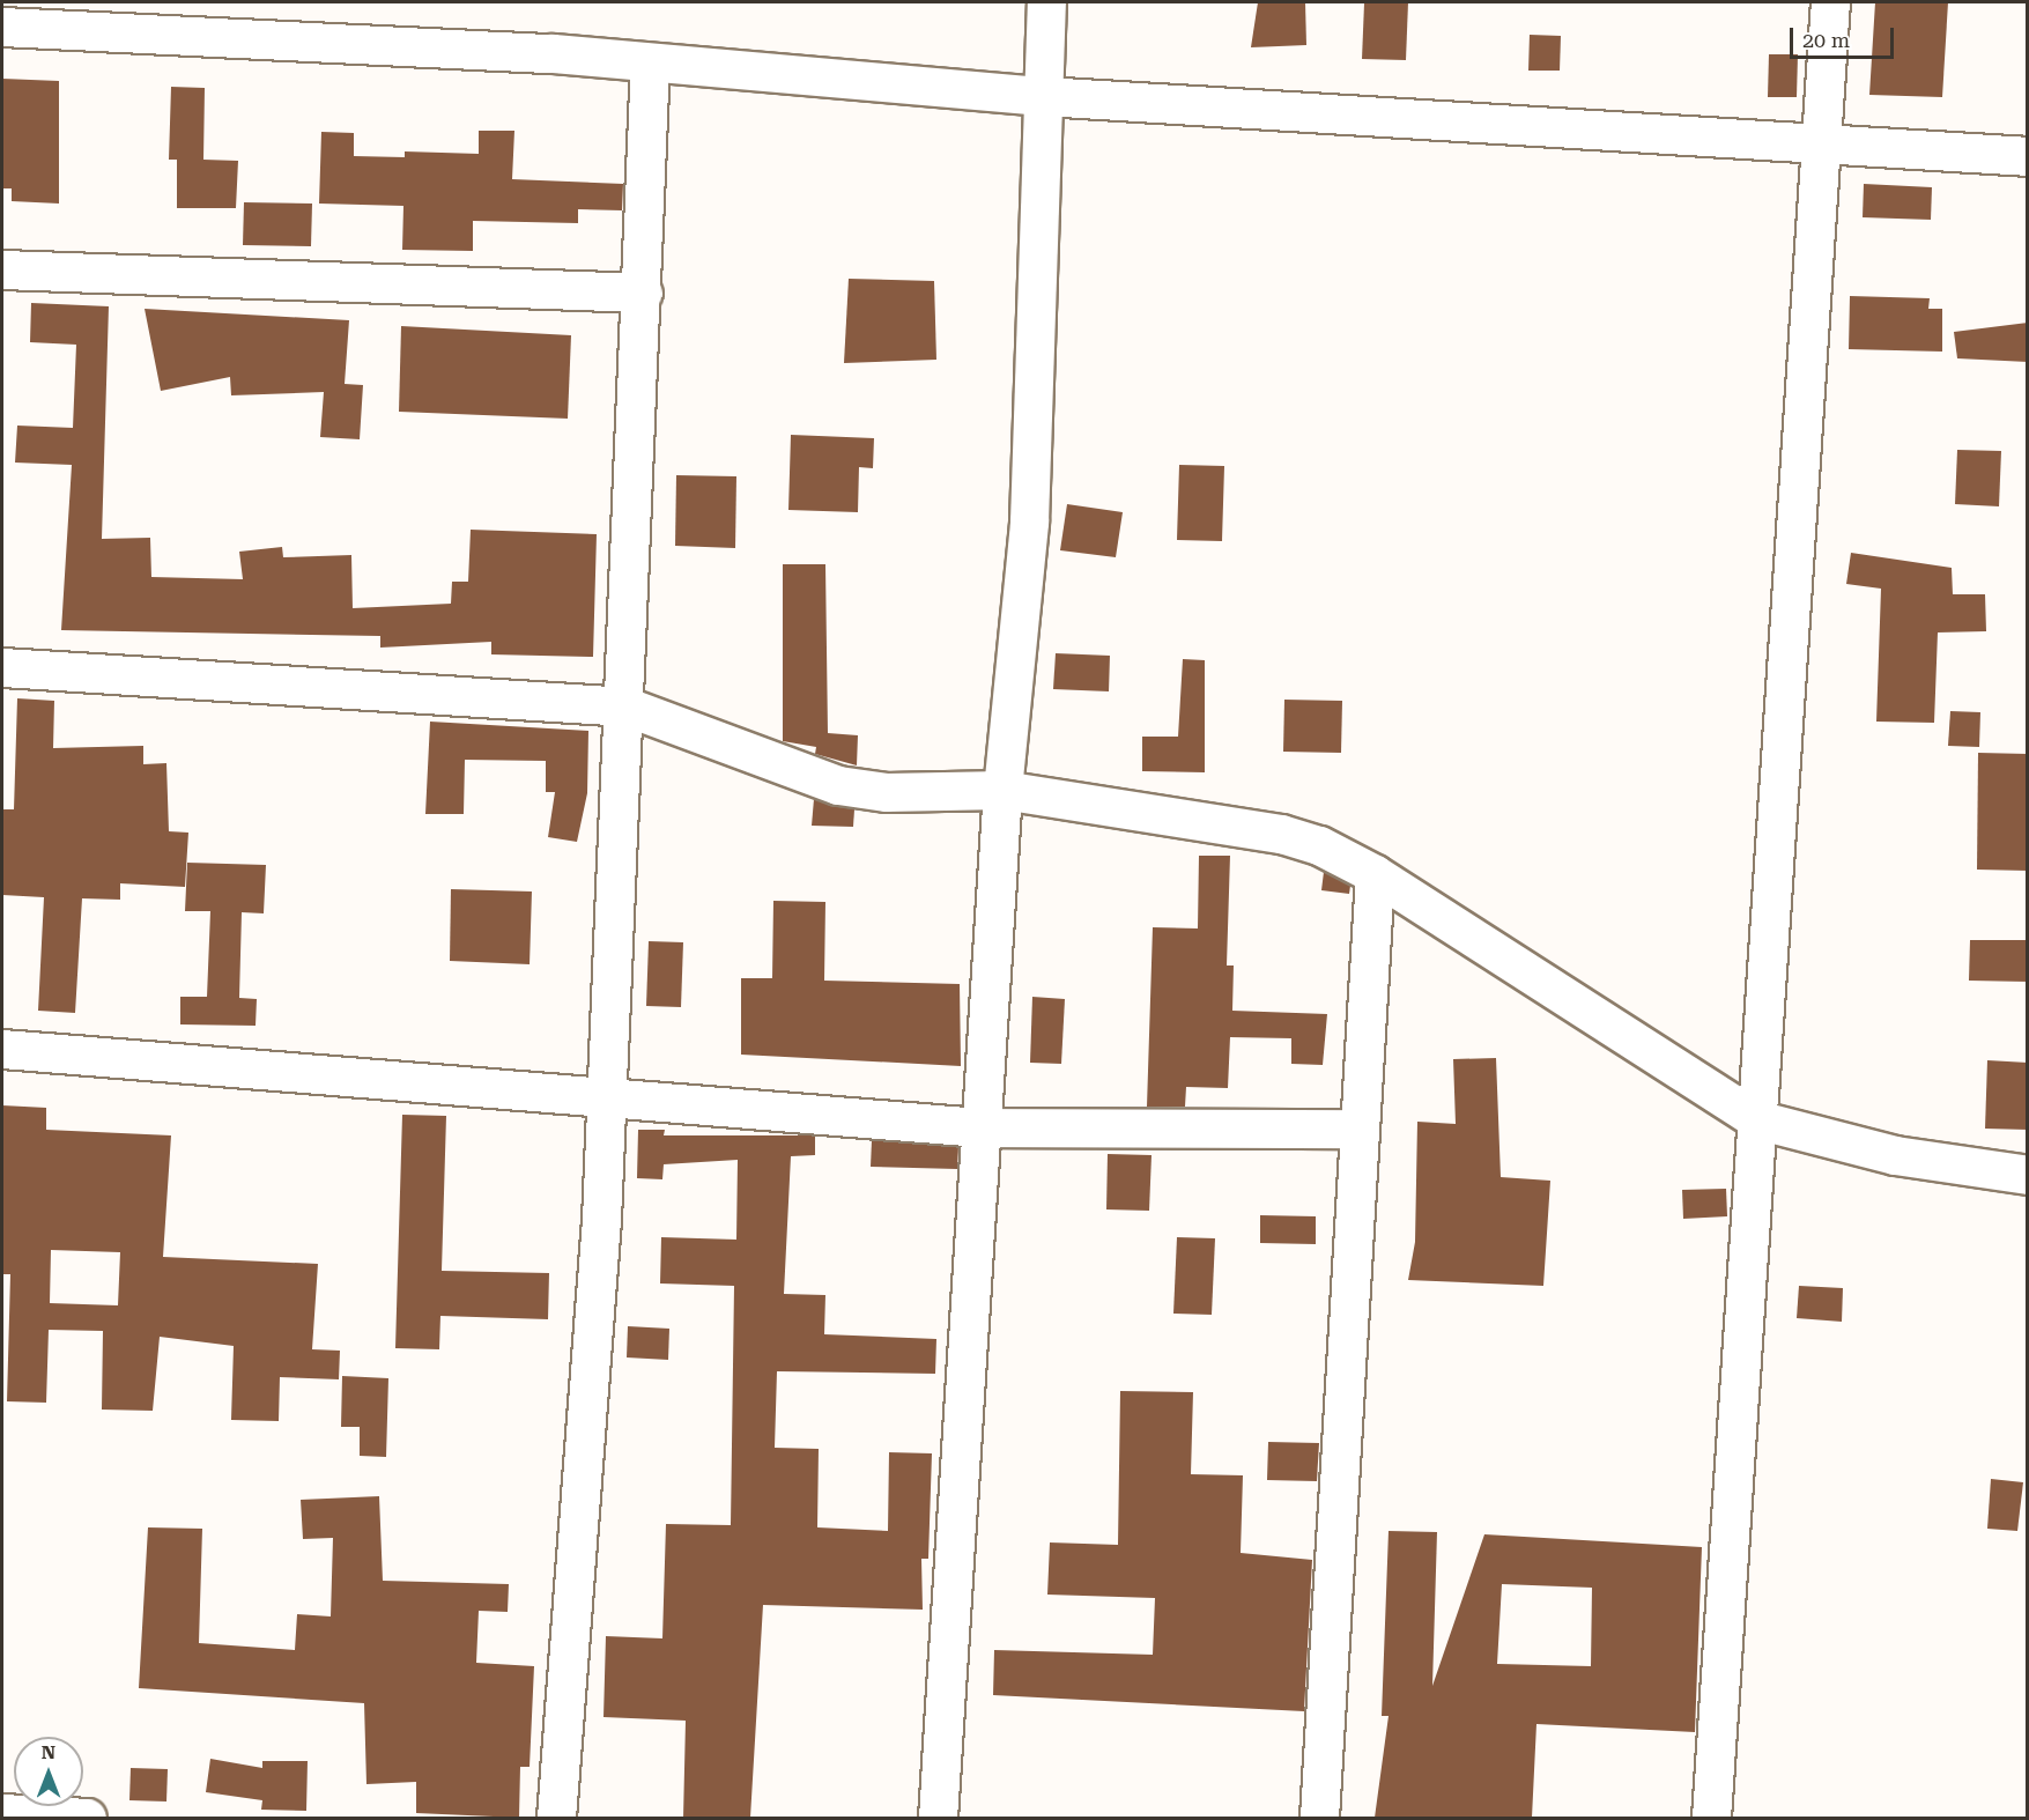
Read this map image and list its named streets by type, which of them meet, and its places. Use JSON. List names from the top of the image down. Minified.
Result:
{"scale_bar":"20 m","north":"top"}
